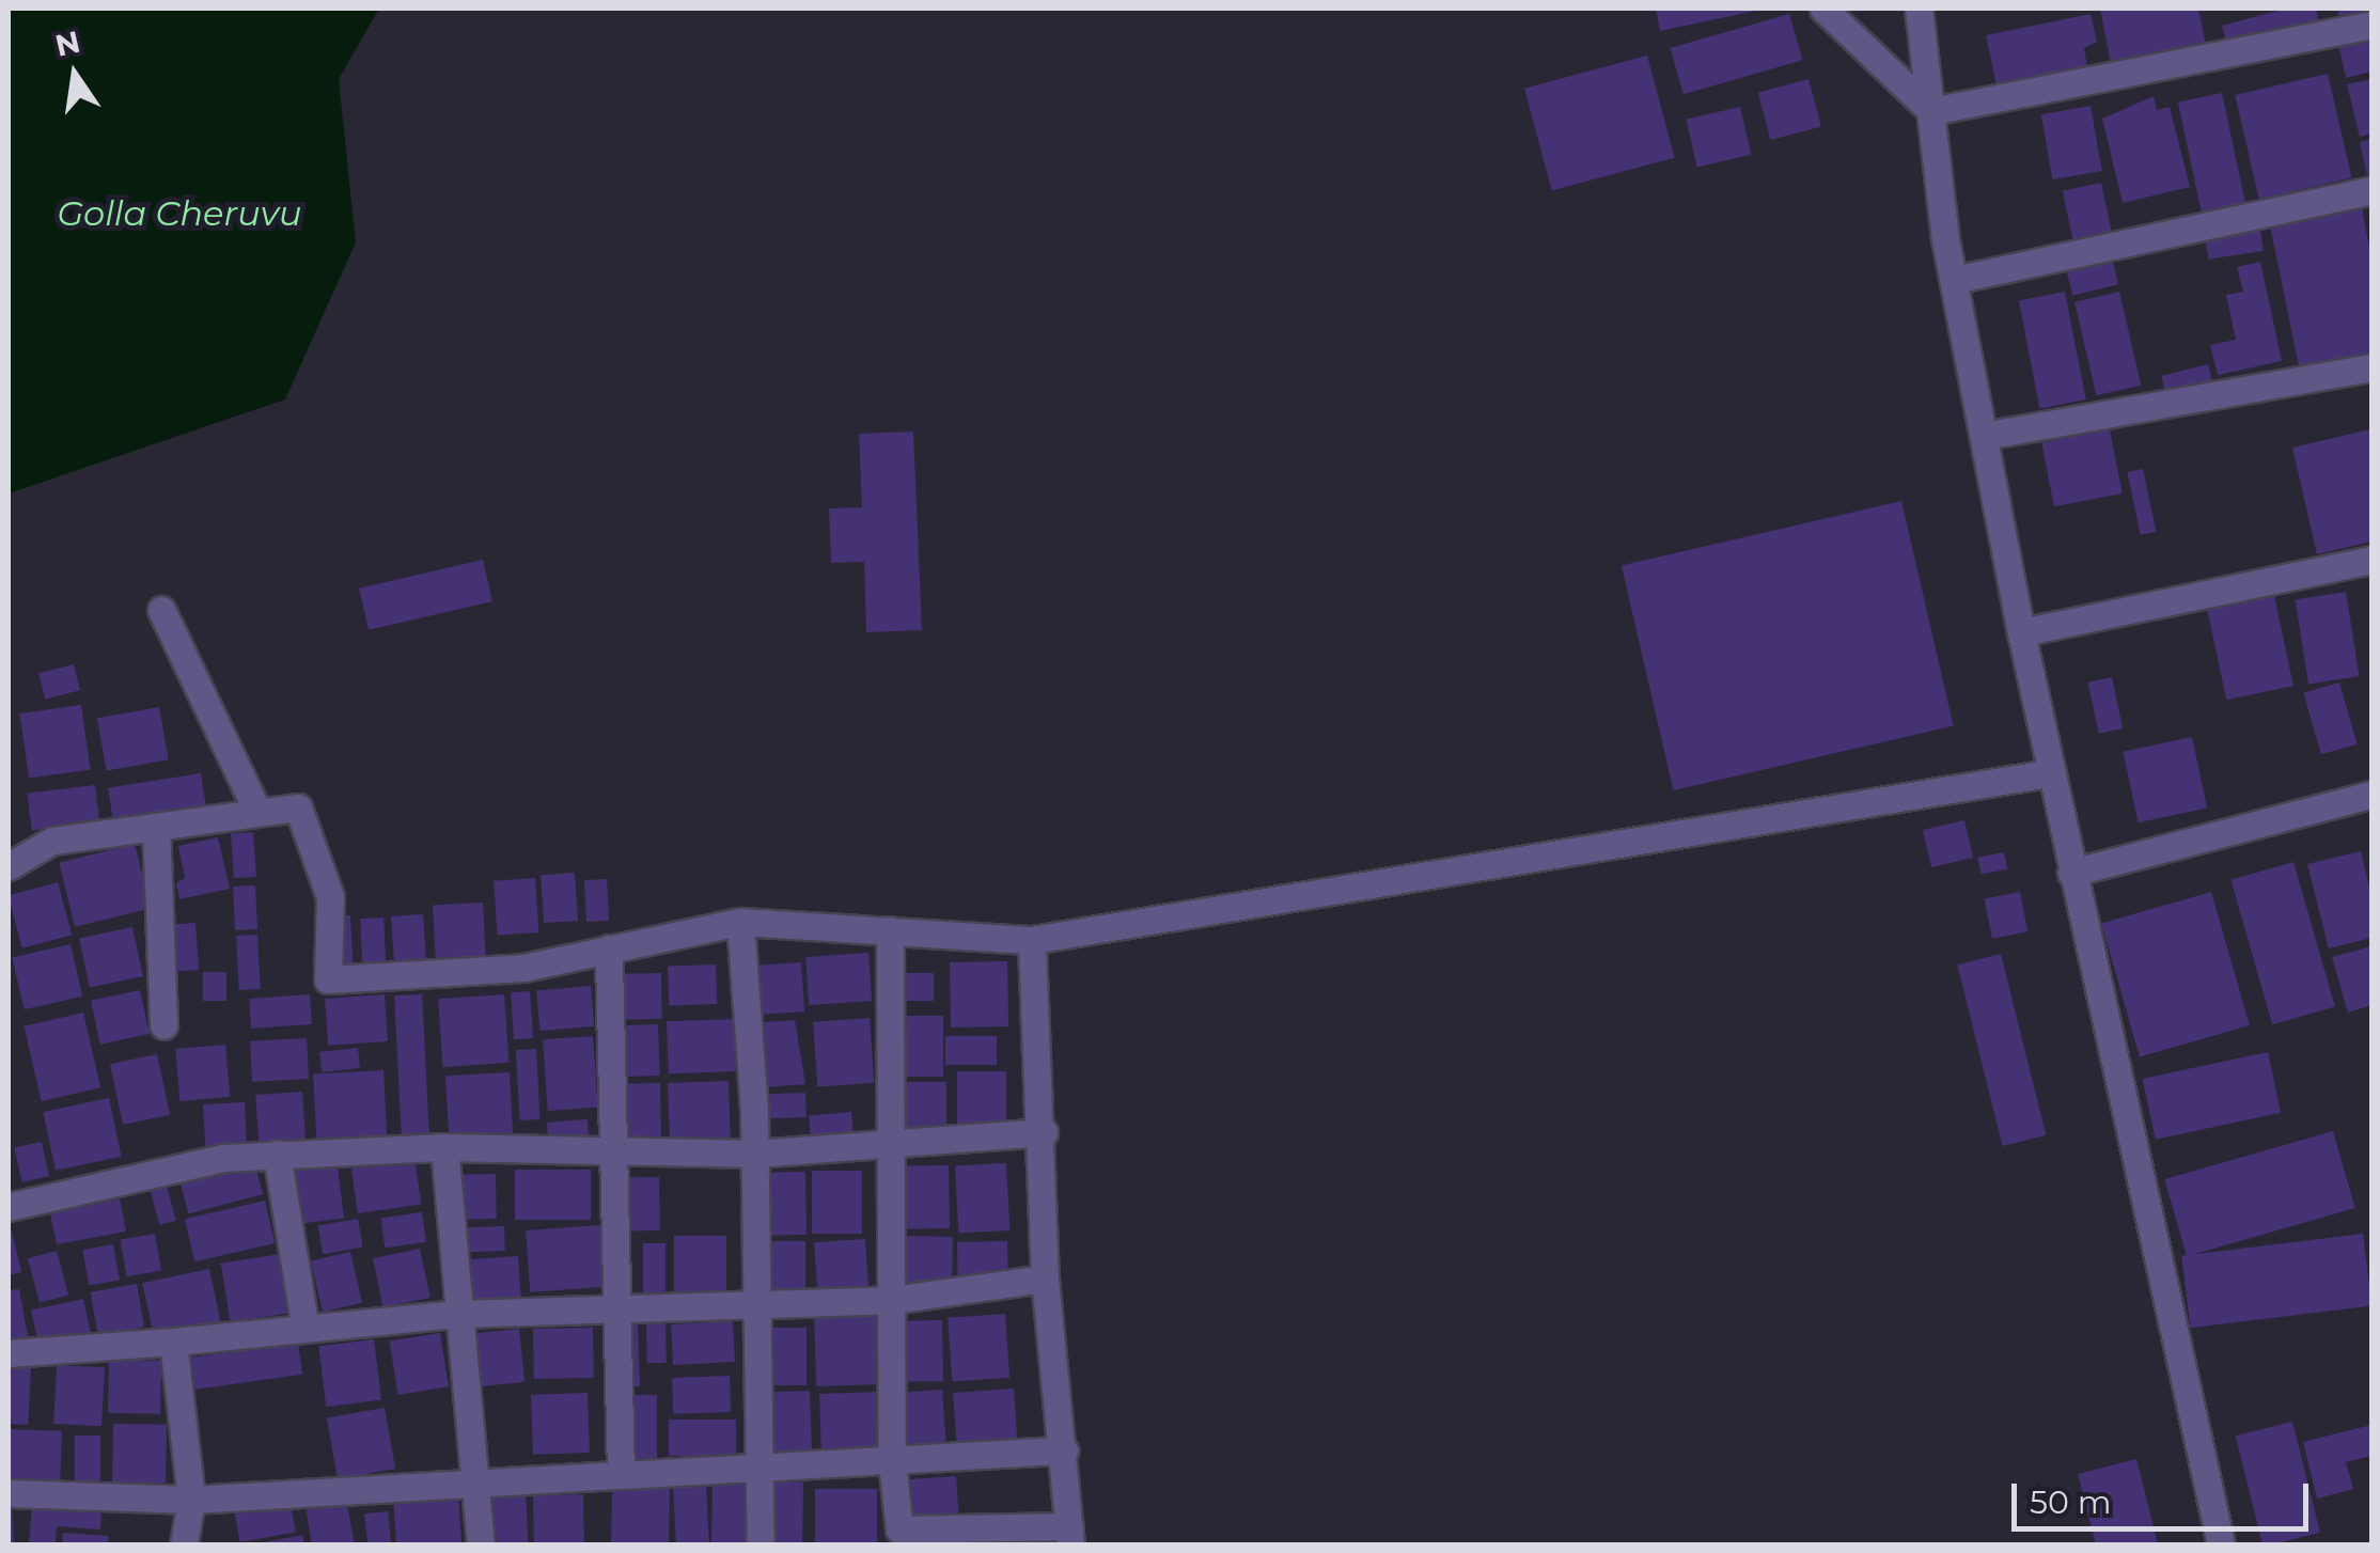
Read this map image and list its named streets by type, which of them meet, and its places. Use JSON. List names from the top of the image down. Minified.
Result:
{"water":["Golla Cheruvu"],"scale_bar":"50 m","north":"top"}
